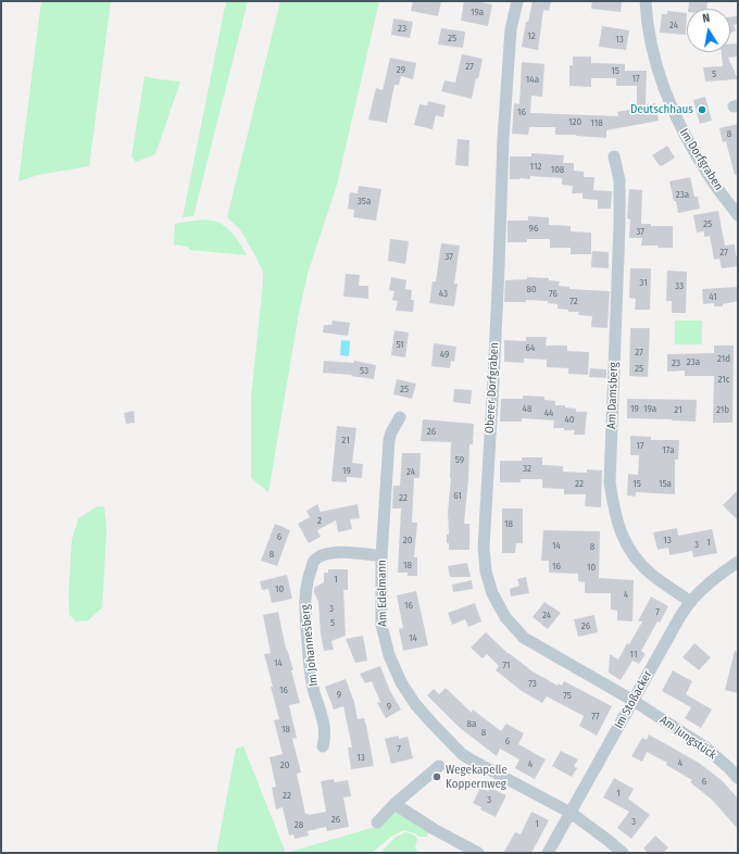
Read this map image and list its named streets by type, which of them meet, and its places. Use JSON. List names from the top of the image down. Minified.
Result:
{"streets":{"street":["Im Dorfgraben","Oberer Dorfgraben","Am Damsberg","Am Edelmann","Im Johannesberg","Im Stoßacker","Am Jungstück"]},"crossings":[["Oberer Dorfgraben","Im Stoßacker"],["Oberer Dorfgraben","Am Jungstück"],["Am Damsberg","Im Stoßacker"],["Am Edelmann","Im Johannesberg"],["Am Edelmann","Im Stoßacker"],["Im Stoßacker","Am Jungstück"]],"places":["Deutschhaus","Wegekapelle Koppernweg"],"house_numbers":["19a","24","23","12","25","13","27","29","15","5","17","14a","16","120","118","8","112","108","23a","35a","25","96","37","27","37","31","33","80","43","76","41","72","51","64","27","49","21d","23a","23","25","53","21c","25","48","19","19a","21","21b","44","40","26","21","17","17a","59","32","19","24","22","15","15a","61","22","2","18","6","20","13","1","3","14","8","8","18","16","10","1","10","4","16","3","7","24","5","26","14","11","14","71","73","16","9","75","9","77","8a","18","8","6","7","13","4","4","20","6","1","22","3","26","3","1","28"],"north":"top"}
